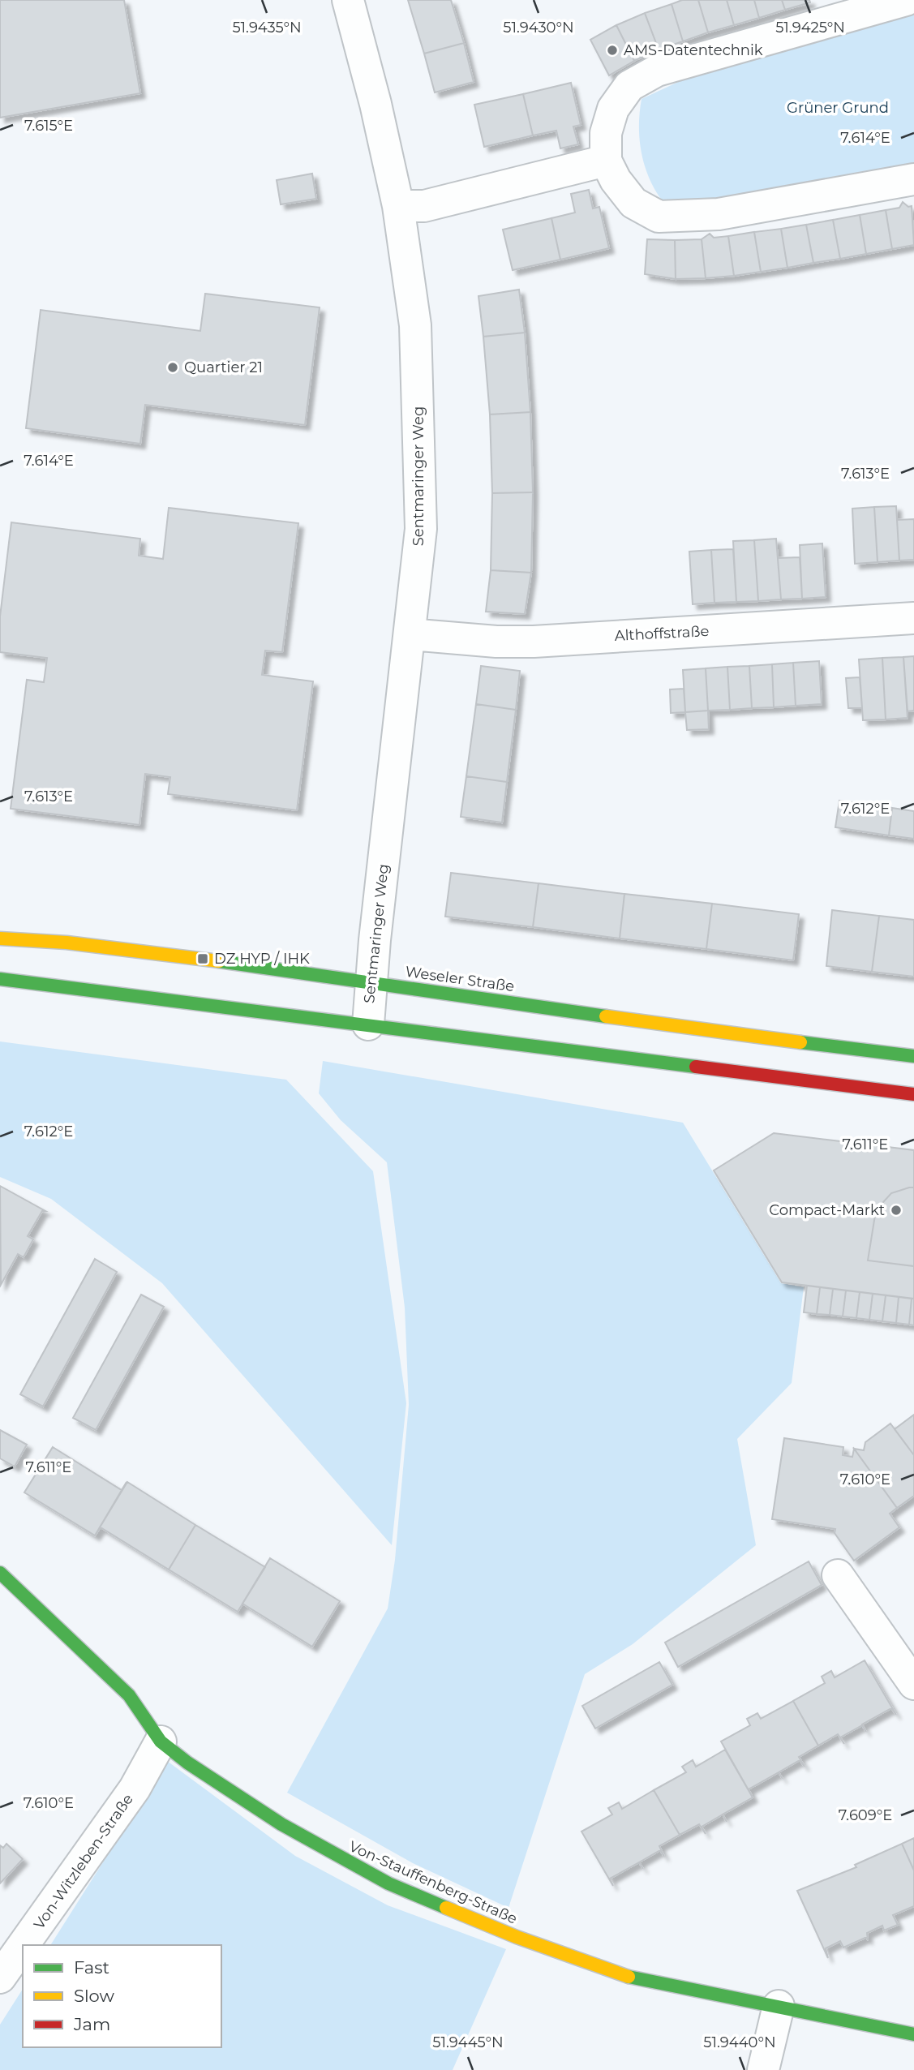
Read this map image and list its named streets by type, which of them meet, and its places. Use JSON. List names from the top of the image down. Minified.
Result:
{"streets":{"main road":["Weseler Straße","Von-Stauffenberg-Straße"],"street":["Sentmaringer Weg","Althoffstraße","Von-Witzleben-Straße"]},"crossings":[["Sentmaringer Weg","Althoffstraße"],["Sentmaringer Weg","Weseler Straße"],["Von-Witzleben-Straße","Von-Stauffenberg-Straße"]],"parks":["Grüner Grund"],"places":{"other":["AMS-Datentechnik","Quartier 21","Compact-Markt"],"transit":["DZ HYP / IHK"]},"legend":["Fast","Slow","Jam"],"coordinates":["51.9435°N","51.9430°N","51.9425°N","7.615°E","7.614°E","7.613°E","7.612°E","7.611°E","7.610°E","7.609°E","51.9445°N","51.9440°N"]}
